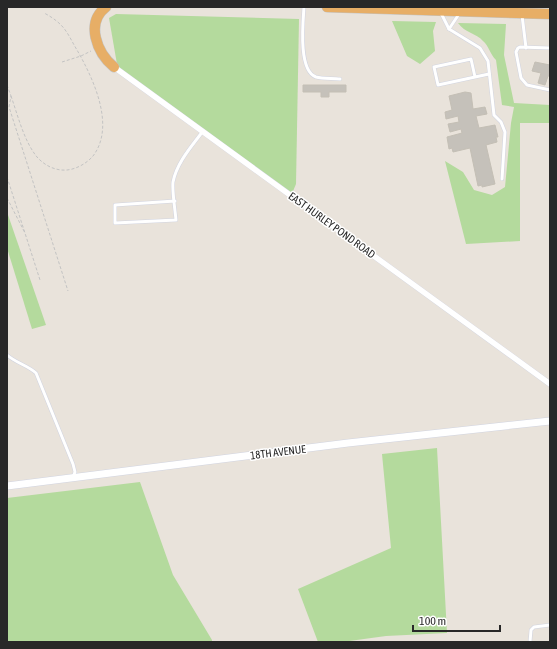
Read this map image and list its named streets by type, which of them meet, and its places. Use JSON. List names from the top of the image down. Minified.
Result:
{"streets":{"street":["EAST HURLEY POND ROAD","18TH AVENUE"]},"scale_bar":"100 m"}
